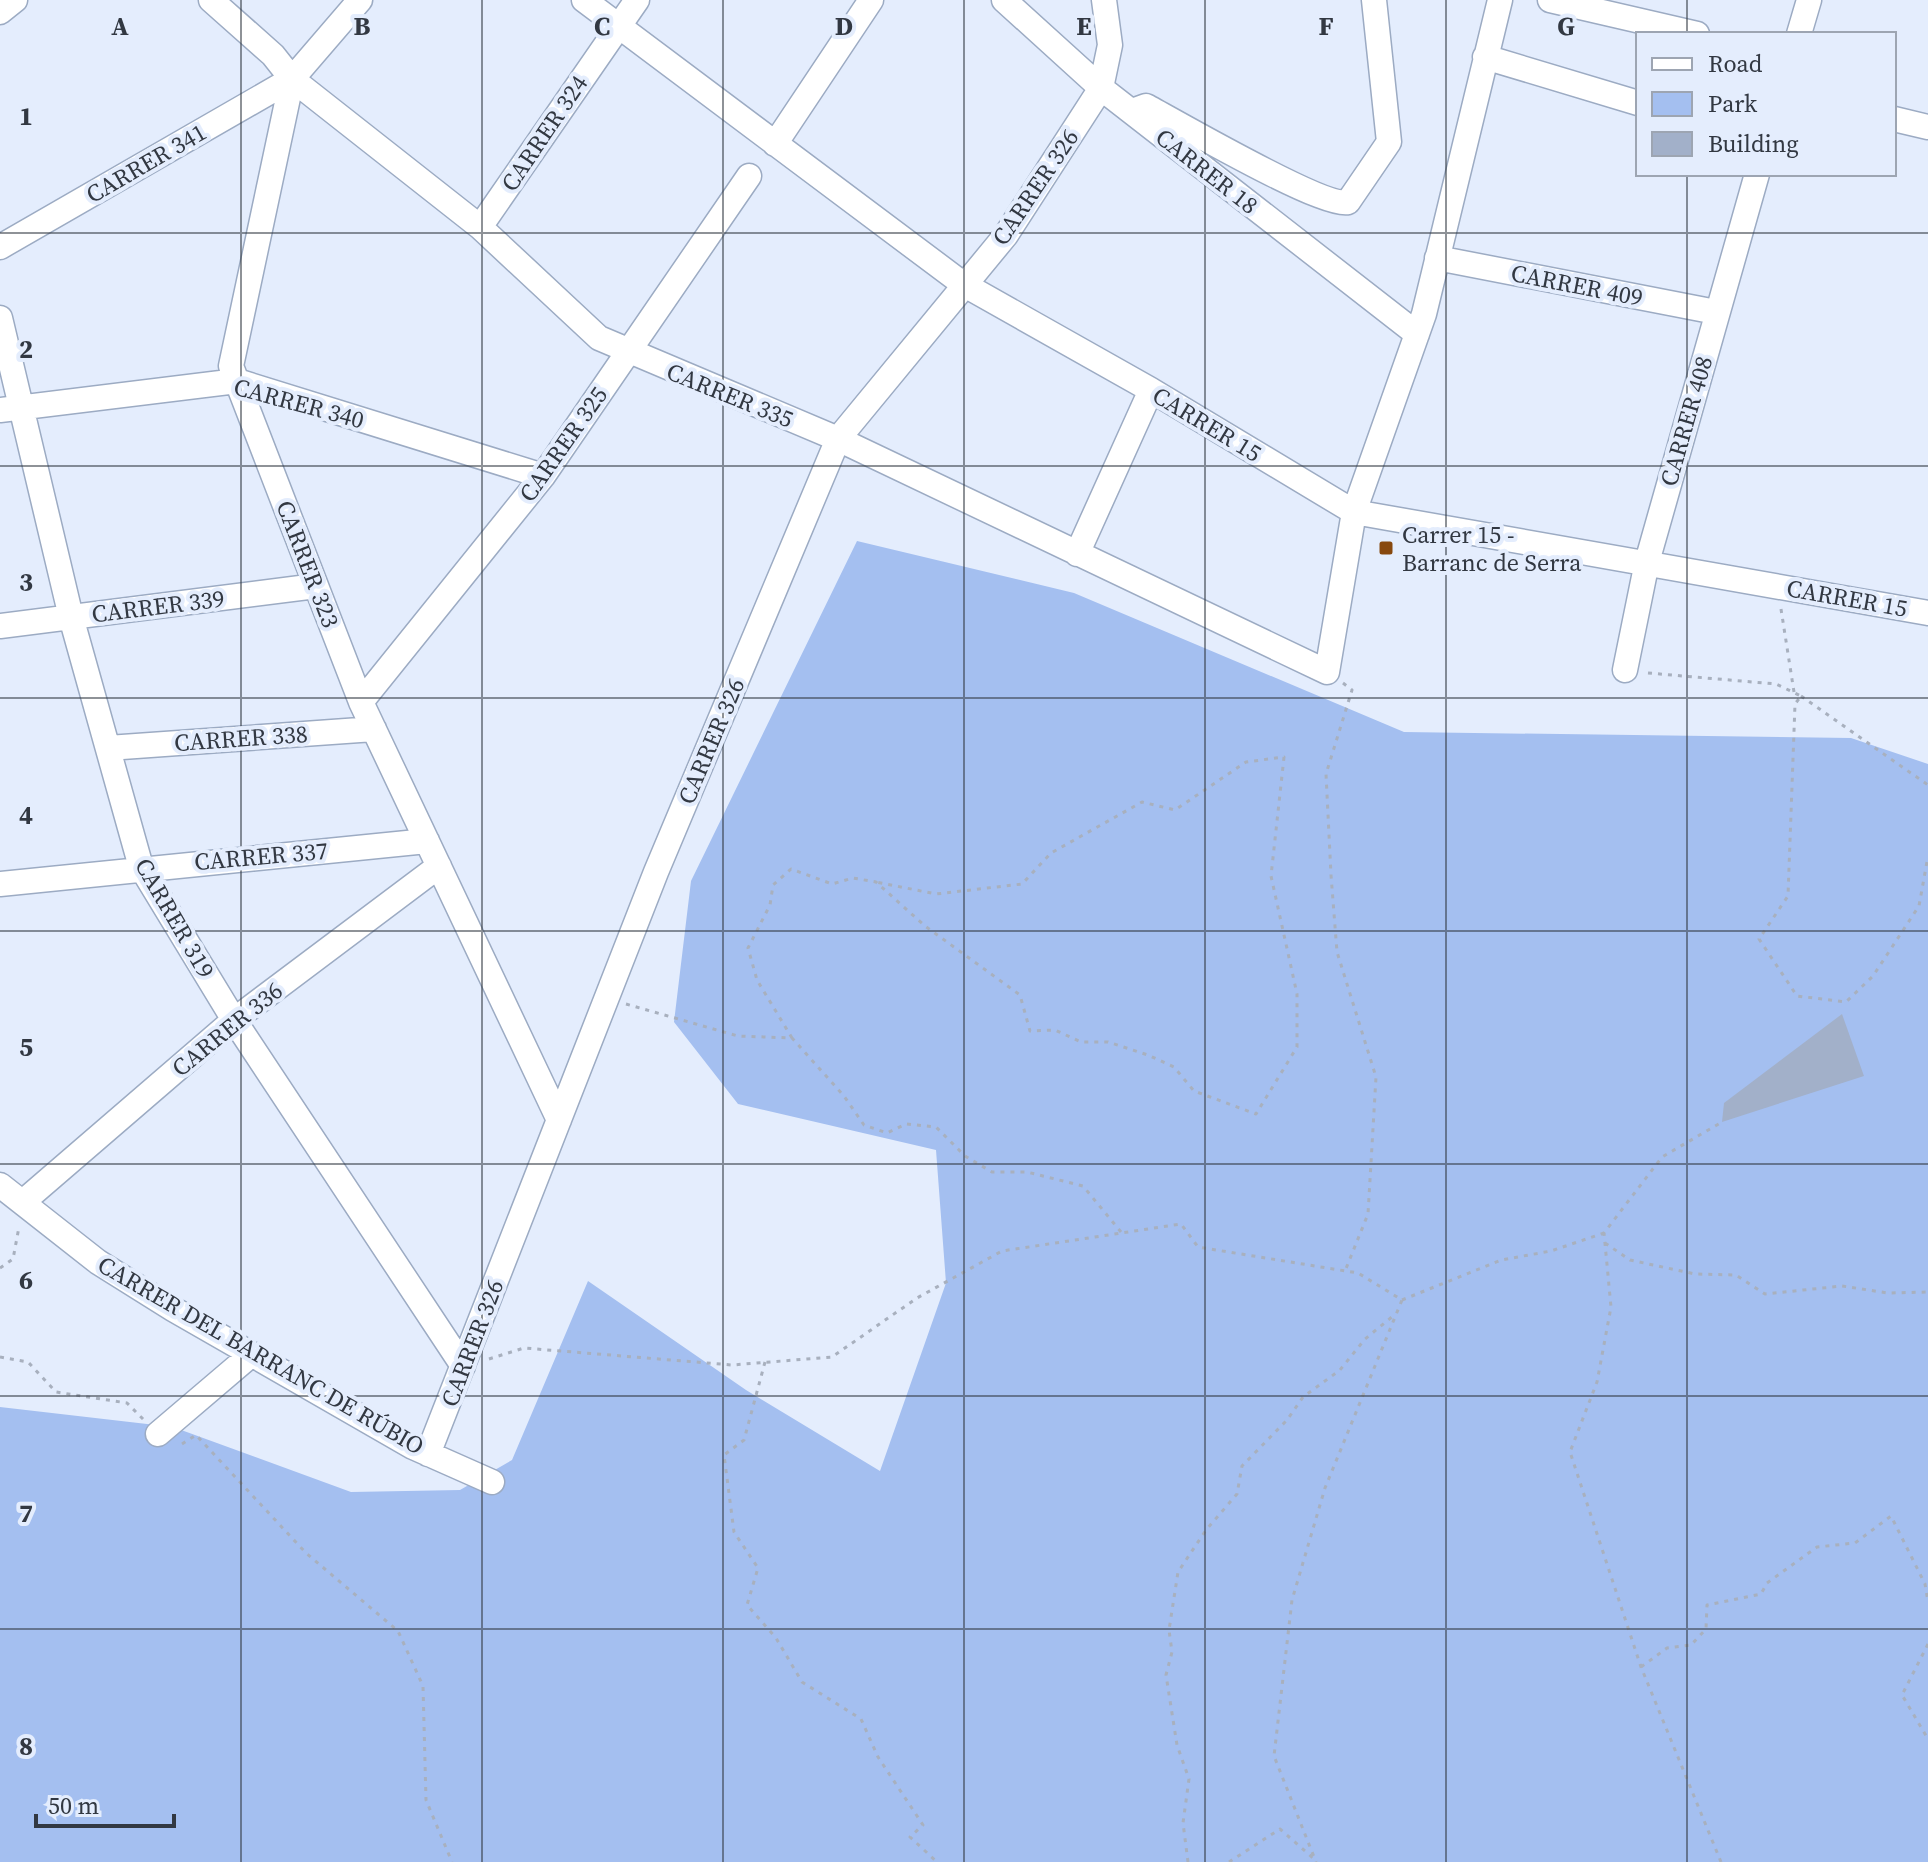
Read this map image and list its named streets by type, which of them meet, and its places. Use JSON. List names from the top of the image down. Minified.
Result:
{"streets":{"street":["CARRER 324","CARRER 341","CARRER 18","CARRER 326","CARRER 409","CARRER 335","CARRER 340","CARRER 408","CARRER 15","CARRER 325","CARRER 323","CARRER 339","CARRER 338","CARRER 337","CARRER 319","CARRER 336","CARRER DEL BARRANC DE RÚBIO"]},"crossings":[["CARRER 324","CARRER 335"],["CARRER 324","CARRER 15"],["CARRER 341","CARRER 335"],["CARRER 341","CARRER 323"],["CARRER 18","CARRER 326"],["CARRER 326","CARRER 335"],["CARRER 326","CARRER 15"],["CARRER 326","CARRER 323"],["CARRER 326","CARRER 319"],["CARRER 326","CARRER DEL BARRANC DE RÚBIO"],["CARRER 409","CARRER 408"],["CARRER 335","CARRER 325"],["CARRER 335","CARRER 323"],["CARRER 340","CARRER 325"],["CARRER 340","CARRER 323"],["CARRER 340","CARRER 319"],["CARRER 408","CARRER 15"],["CARRER 325","CARRER 323"],["CARRER 323","CARRER 339"],["CARRER 323","CARRER 338"],["CARRER 323","CARRER 337"],["CARRER 323","CARRER 336"],["CARRER 339","CARRER 319"],["CARRER 338","CARRER 319"],["CARRER 337","CARRER 319"],["CARRER 319","CARRER 336"],["CARRER 336","CARRER DEL BARRANC DE RÚBIO"]],"places":{"transit":["Carrer 15 - Barranc de Serra"]},"legend":["Road","Park","Building"],"scale_bar":"50 m","grid":{"columns":["A","B","C","D","E","F","G"],"rows":["1","2","3","4","5","6","7","8"]}}
